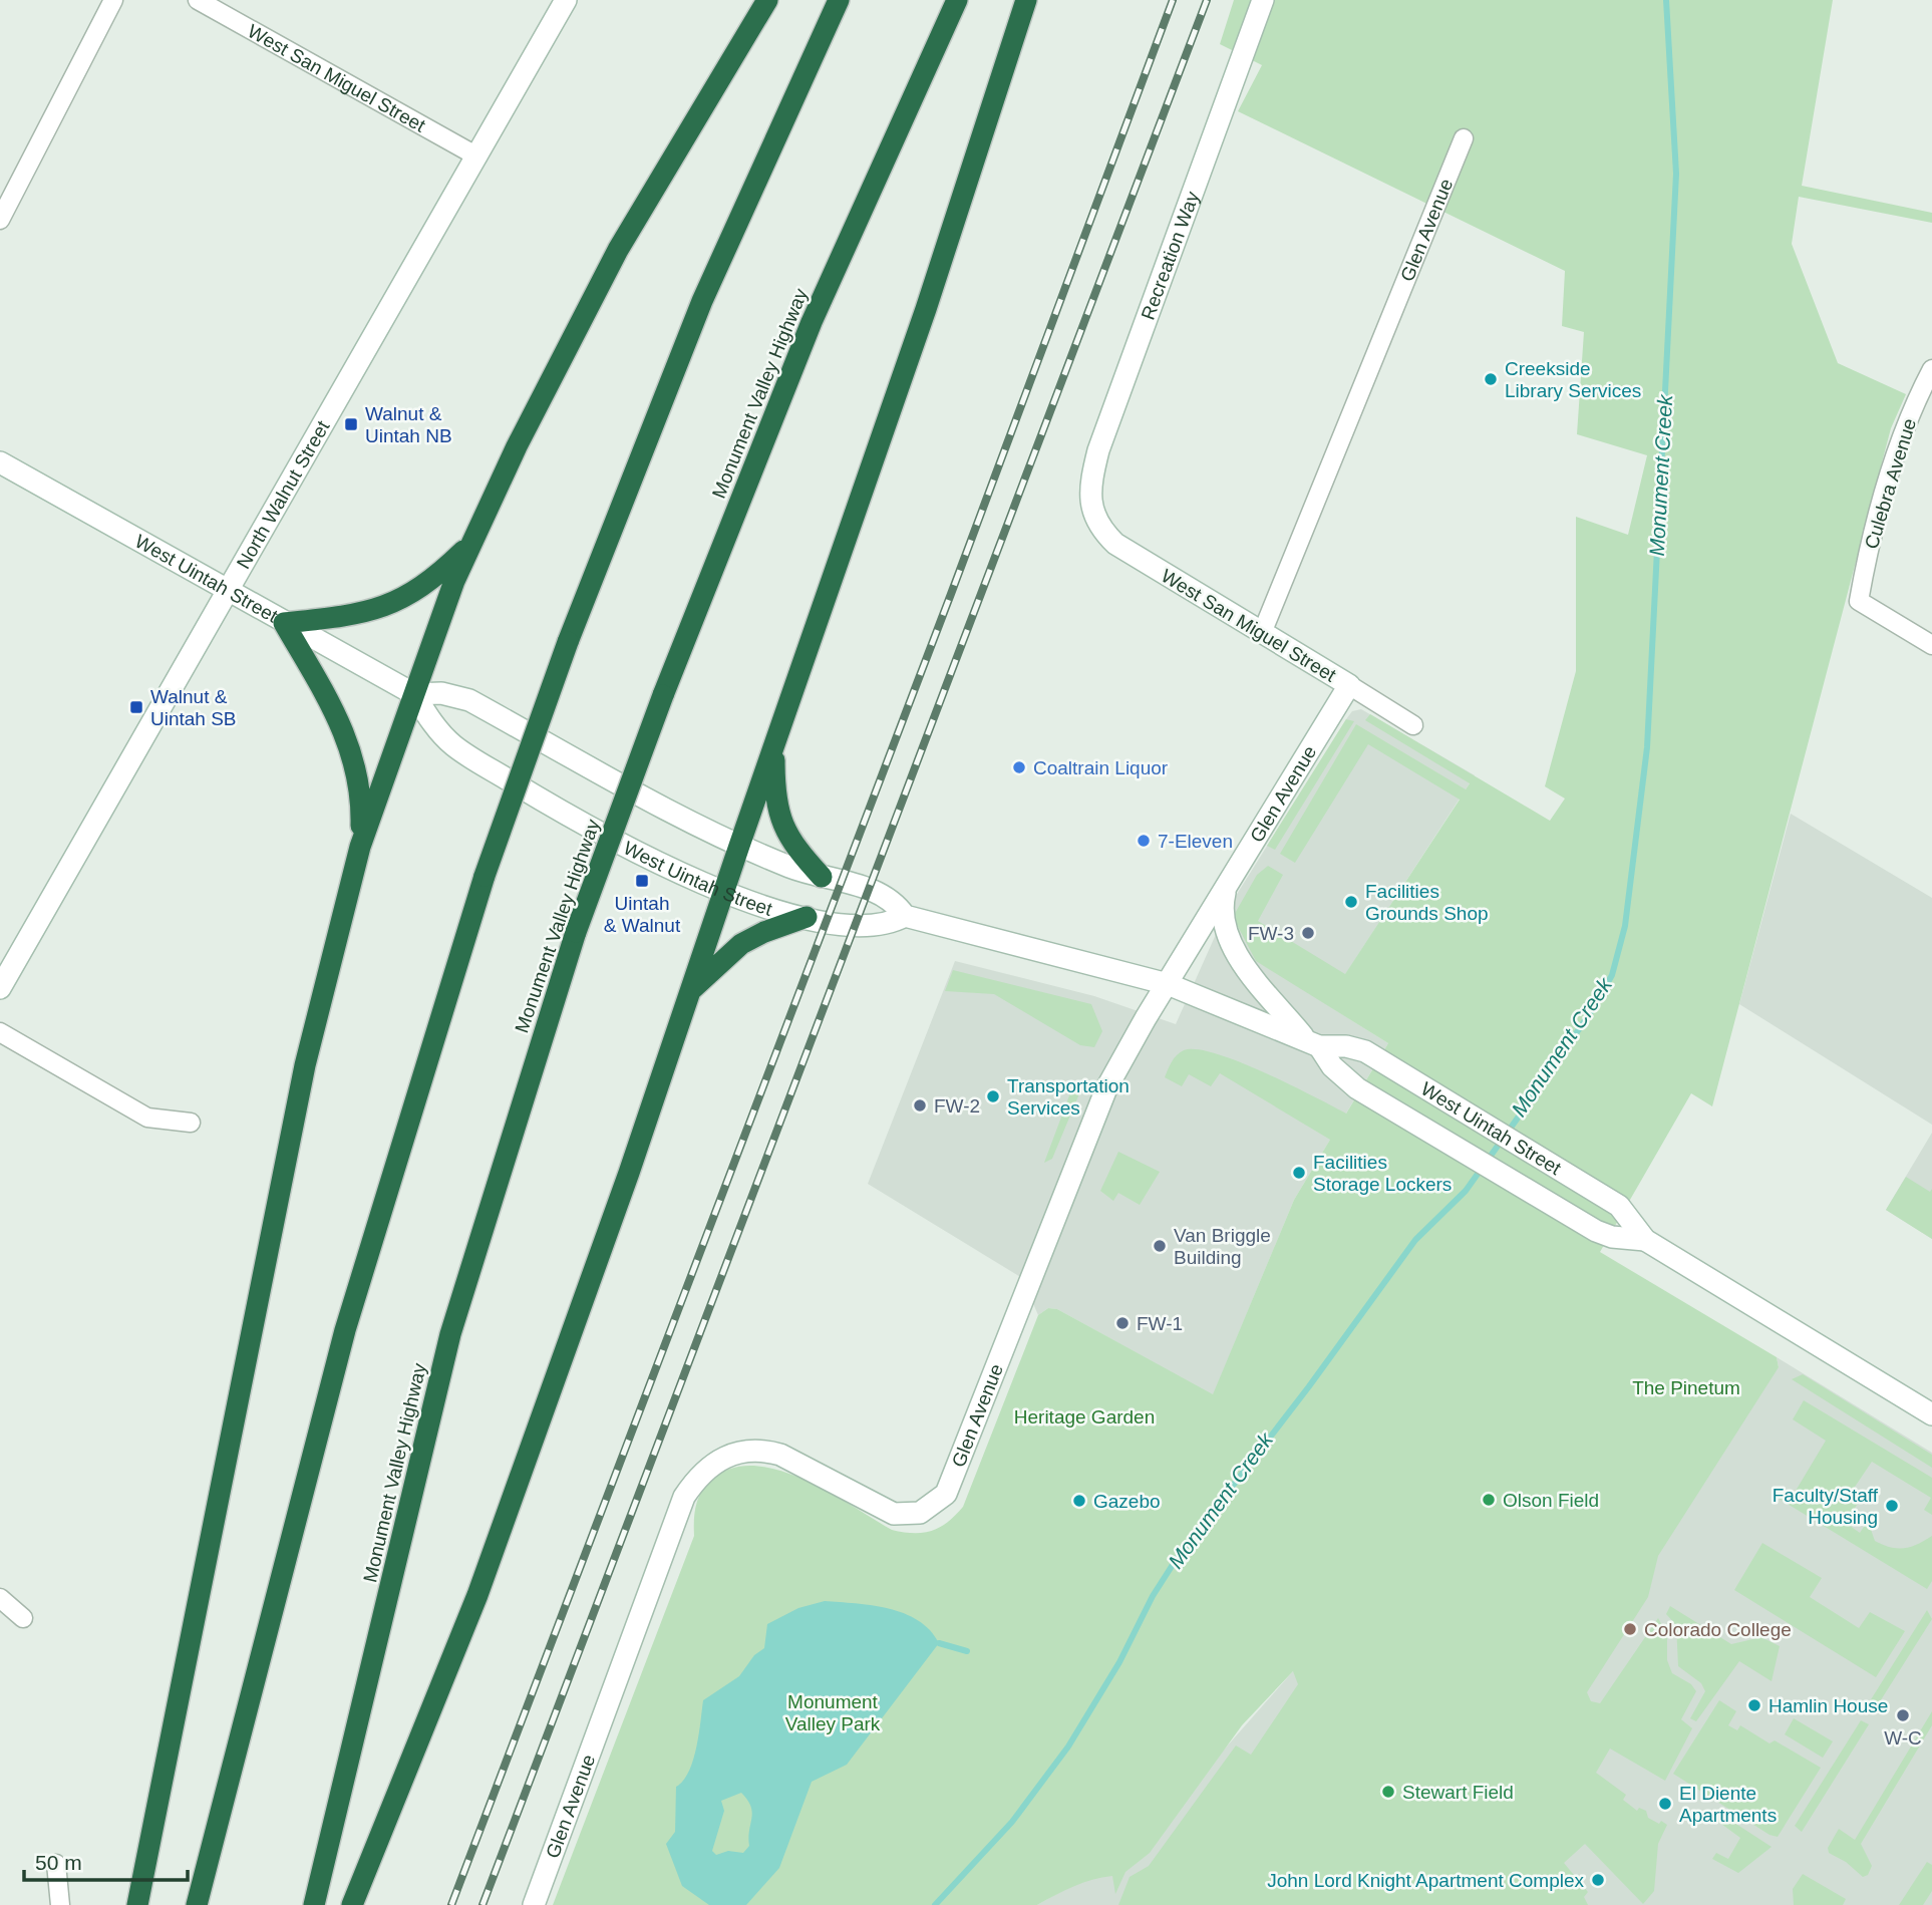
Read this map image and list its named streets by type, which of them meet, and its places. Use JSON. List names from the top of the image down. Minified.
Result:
{"streets":{"highway":["Monument Valley Highway"],"main road":["West San Miguel Street","Glen Avenue","Recreation Way","North Walnut Street","West Uintah Street"],"street":["Culebra Avenue"]},"crossings":[["West San Miguel Street","Glen Avenue"],["West San Miguel Street","Recreation Way"],["West San Miguel Street","North Walnut Street"],["Glen Avenue","West Uintah Street"],["North Walnut Street","West Uintah Street"]],"water":["Monument Creek"],"parks":["The Pinetum","Heritage Garden","Monument Valley Park"],"places":{"other":["Creekside Library Services","Coaltrain Liquor","7-Eleven","Facilities Grounds Shop","FW-3","Transportation Services","FW-2","Facilities Storage Lockers","Van Briggle Building","FW-1","Olson Field","Gazebo","Faculty/Staff Housing","Colorado College","Hamlin House","W-C","Stewart Field","El Diente Apartments","John Lord Knight Apartment Complex"],"transit":["Walnut & Uintah NB","Walnut & Uintah SB","Uintah & Walnut"]},"scale_bar":"50 m"}
